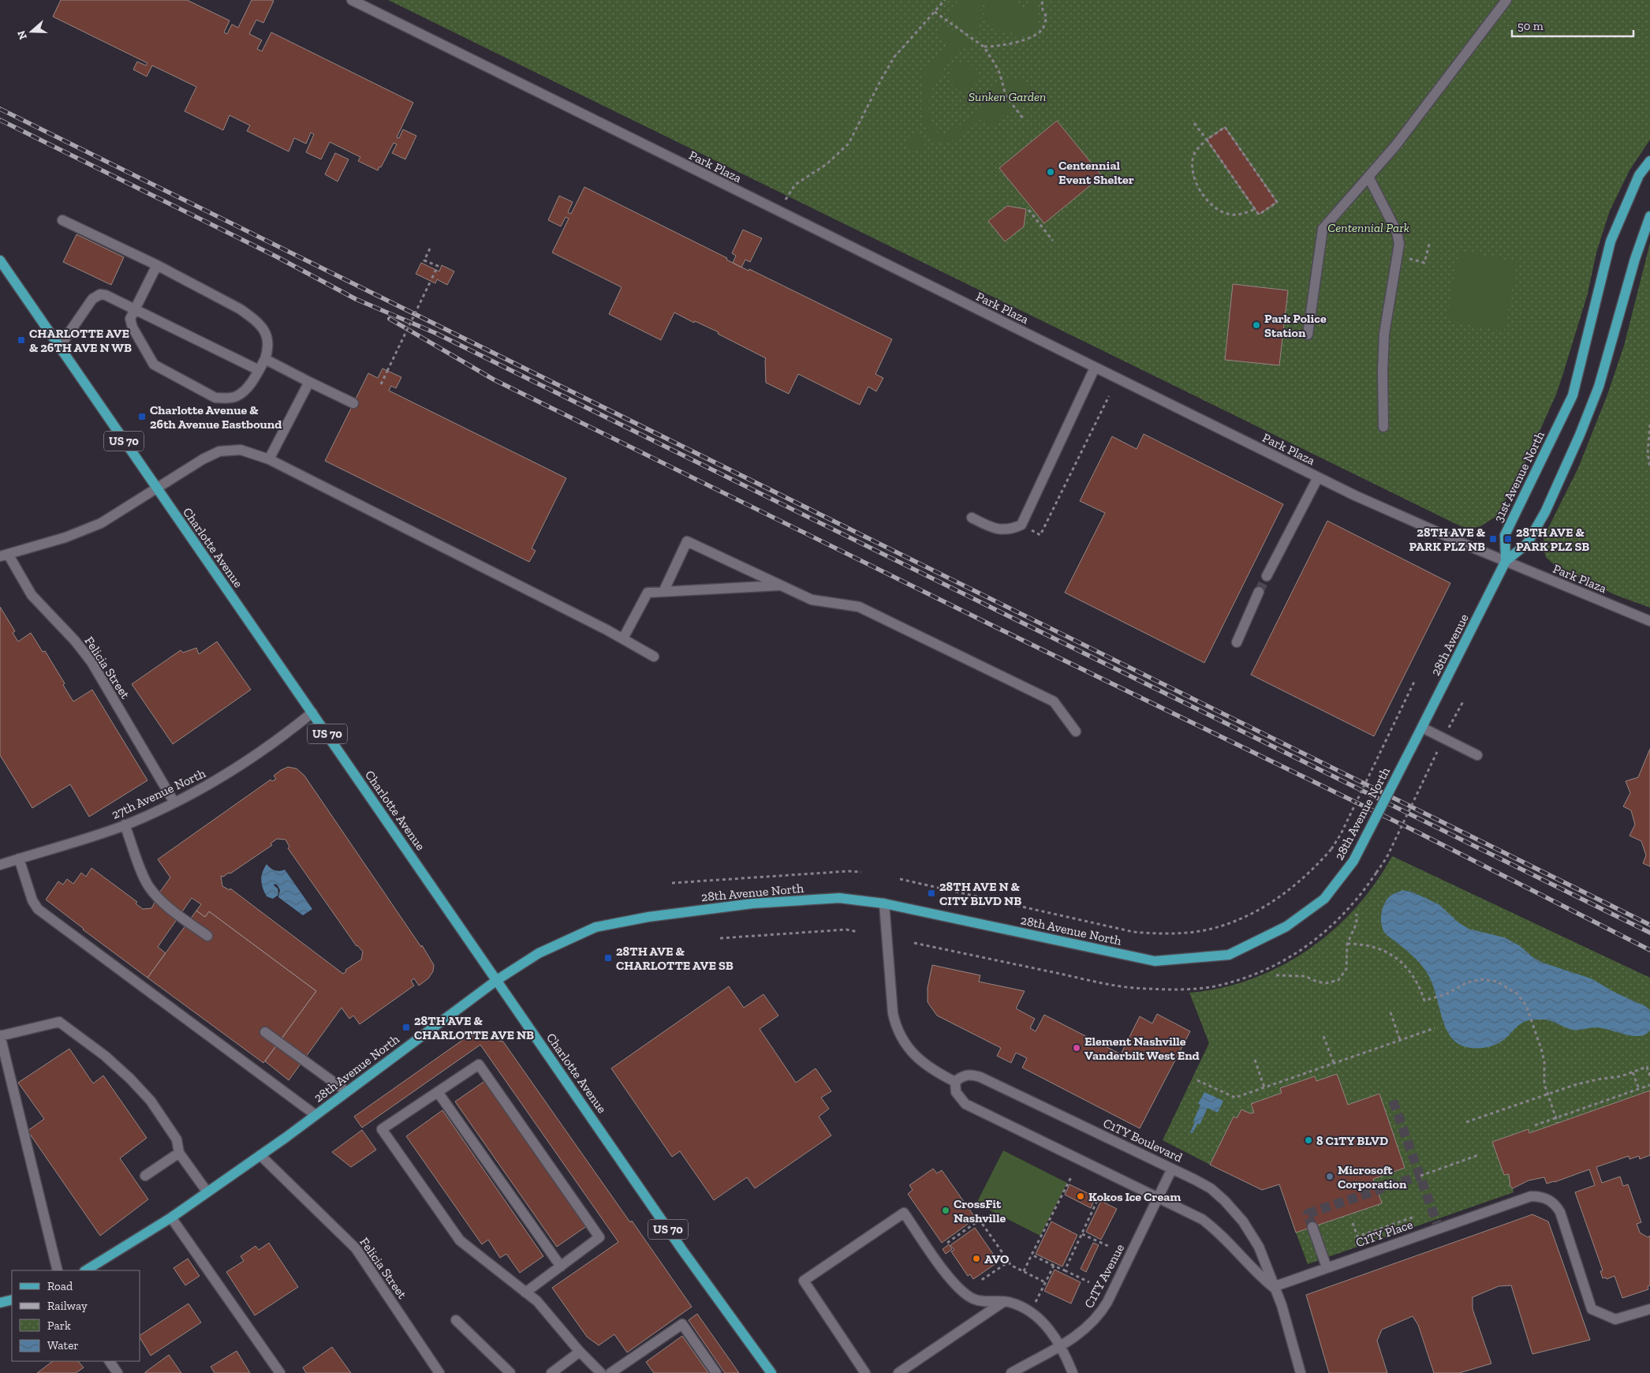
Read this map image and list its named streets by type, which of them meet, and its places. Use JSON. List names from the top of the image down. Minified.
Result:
{"streets":{"main road":["US 70","31st Avenue North","Charlotte Avenue","28th Avenue","28th Avenue North"],"street":["Park Plaza","Felicia Street","27th Avenue North","C1TY Boulevard","C1TY Place","C1TY Avenue"]},"crossings":[["Park Plaza","31st Avenue North"],["Park Plaza","28th Avenue"],["31st Avenue North","28th Avenue"],["Charlotte Avenue","27th Avenue North"],["Charlotte Avenue","28th Avenue North"],["28th Avenue","28th Avenue North"],["Felicia Street","27th Avenue North"],["Felicia Street","28th Avenue North"],["C1TY Boulevard","C1TY Place"],["C1TY Boulevard","C1TY Avenue"]],"parks":["Sunken Garden","Centennial Park"],"places":{"other":["Centennial Event Shelter","Park Police Station","Element Nashville Vanderbilt West End","8 C1TY BLVD","Microsoft Corporation","Kokos Ice Cream","CrossFit Nashville","AVO"],"transit":["CHARLOTTE AVE & 26TH AVE N WB","Charlotte Avenue & 26th Avenue Eastbound","28TH AVE & PARK PLZ NB","28TH AVE & PARK PLZ SB","28TH AVE N & CITY BLVD NB","28TH AVE & CHARLOTTE AVE SB","28TH AVE & CHARLOTTE AVE NB"]},"legend":["Road","Railway","Park","Water"],"scale_bar":"50 m","north":"left"}
